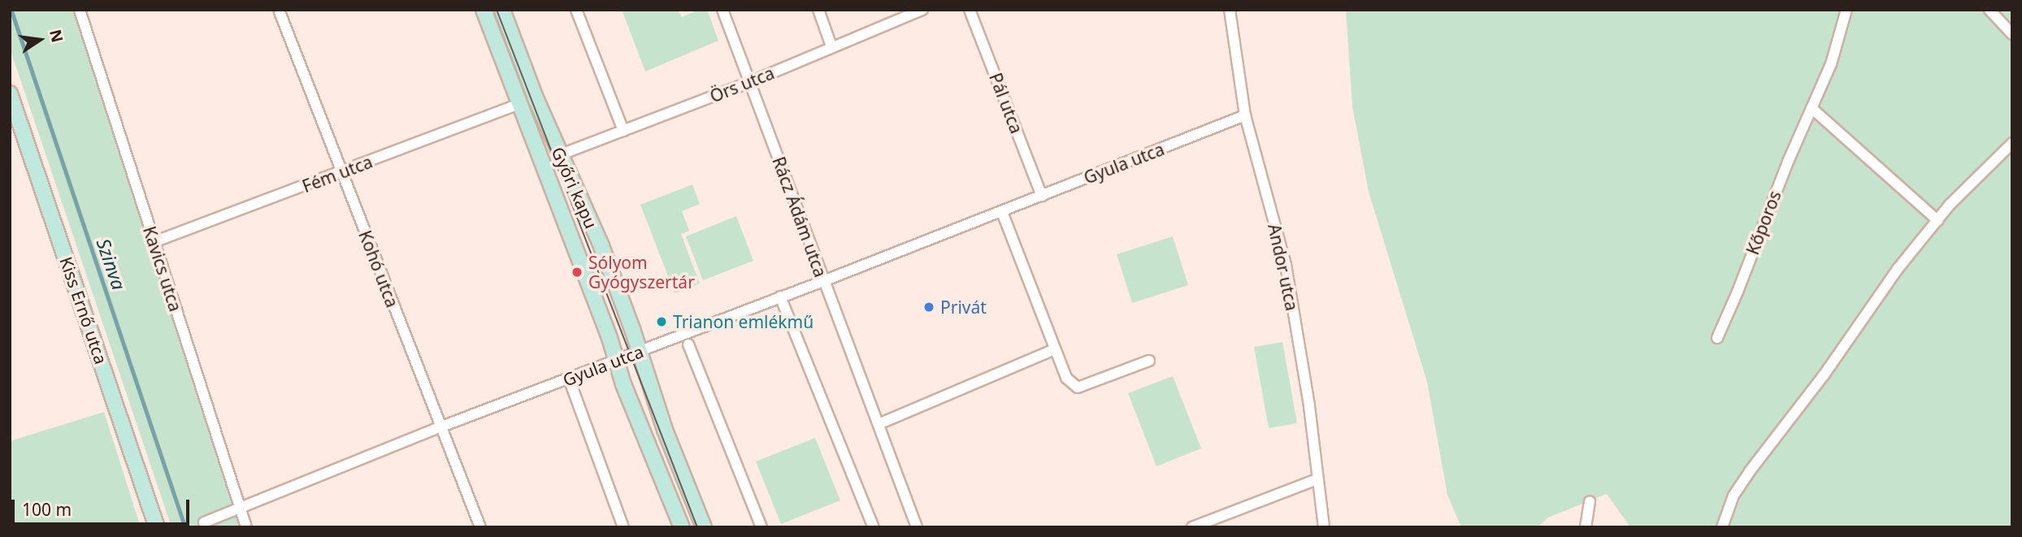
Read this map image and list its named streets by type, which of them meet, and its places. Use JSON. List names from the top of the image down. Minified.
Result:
{"streets":{"street":["Örs utca","Pál utca","Gyula utca","Fém utca","Győri kapu","Rácz Ádám utca","Kőporos","Andor utca","Kavics utca","Kohó utca","Kiss Ernő utca"]},"crossings":[["Örs utca","Győri kapu"],["Örs utca","Rácz Ádám utca"],["Pál utca","Gyula utca"],["Gyula utca","Győri kapu"],["Gyula utca","Rácz Ádám utca"],["Gyula utca","Andor utca"],["Gyula utca","Kavics utca"],["Gyula utca","Kohó utca"],["Fém utca","Győri kapu"],["Fém utca","Kavics utca"],["Fém utca","Kohó utca"]],"water":["Szinva"],"places":["Sólyom Gyógyszertár","Privát","Trianon emlékmű"],"scale_bar":"100 m","north":"right"}
